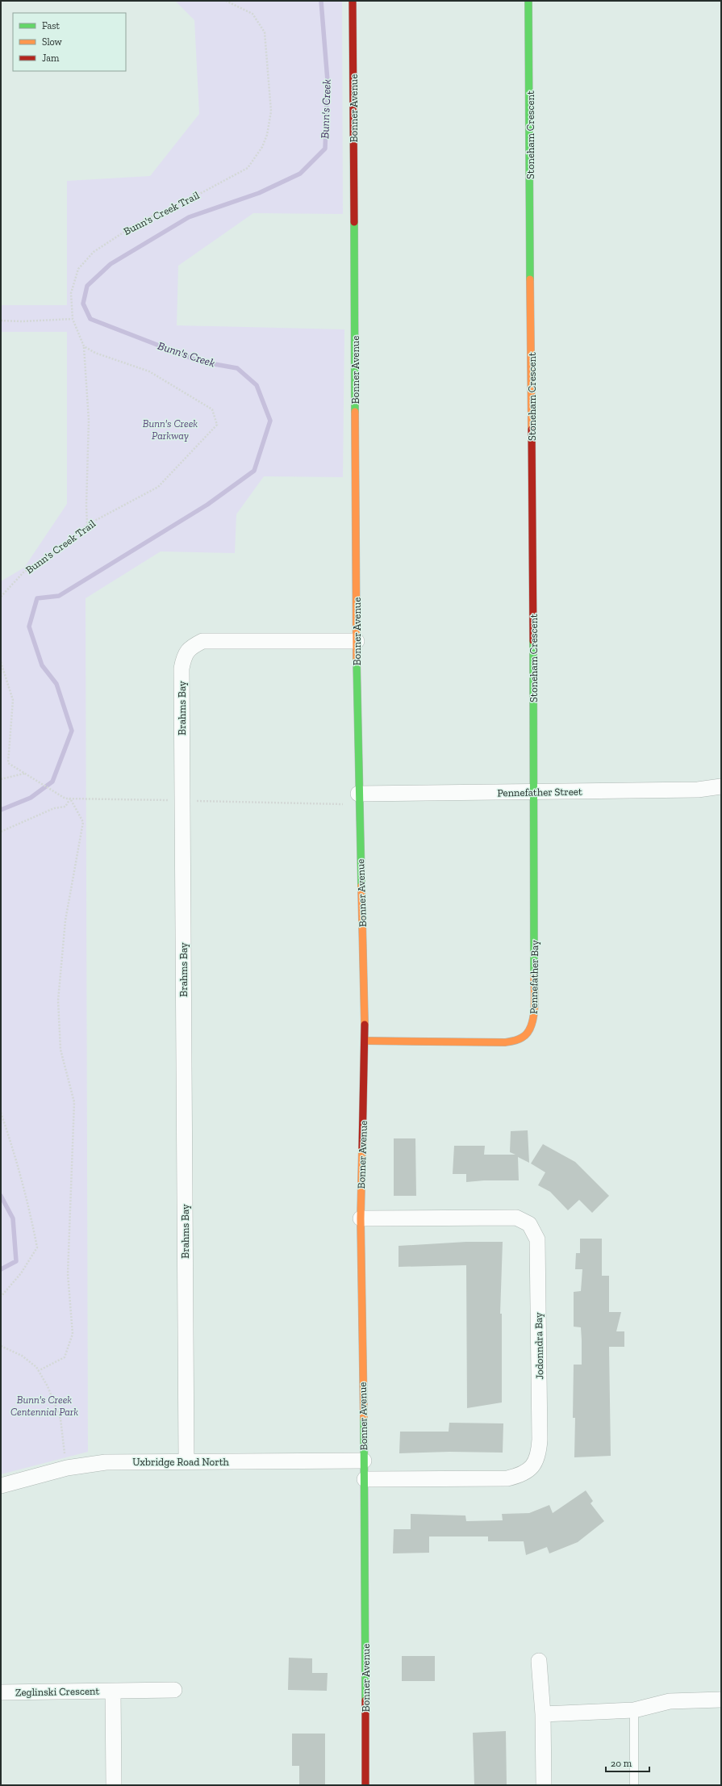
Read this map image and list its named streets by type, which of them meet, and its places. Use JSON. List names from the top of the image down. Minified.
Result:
{"streets":{"street":["Bonner Avenue","Stoneham Crescent","Brahms Bay","Pennefather Street","Pennefather Bay","Jodonndra Bay","Uxbridge Road North","Zeglinski Crescent"],"path":["Bunn's Creek Trail"]},"crossings":[["Bonner Avenue","Brahms Bay"],["Bonner Avenue","Pennefather Street"],["Bonner Avenue","Pennefather Bay"],["Bonner Avenue","Jodonndra Bay"],["Bonner Avenue","Uxbridge Road North"],["Stoneham Crescent","Pennefather Street"],["Stoneham Crescent","Pennefather Bay"],["Brahms Bay","Uxbridge Road North"],["Pennefather Street","Pennefather Bay"]],"water":["Bunn's Creek"],"parks":["Bunn's Creek Parkway","Bunn's Creek Centennial Park"],"legend":["Fast","Slow","Jam"],"scale_bar":"20 m"}
